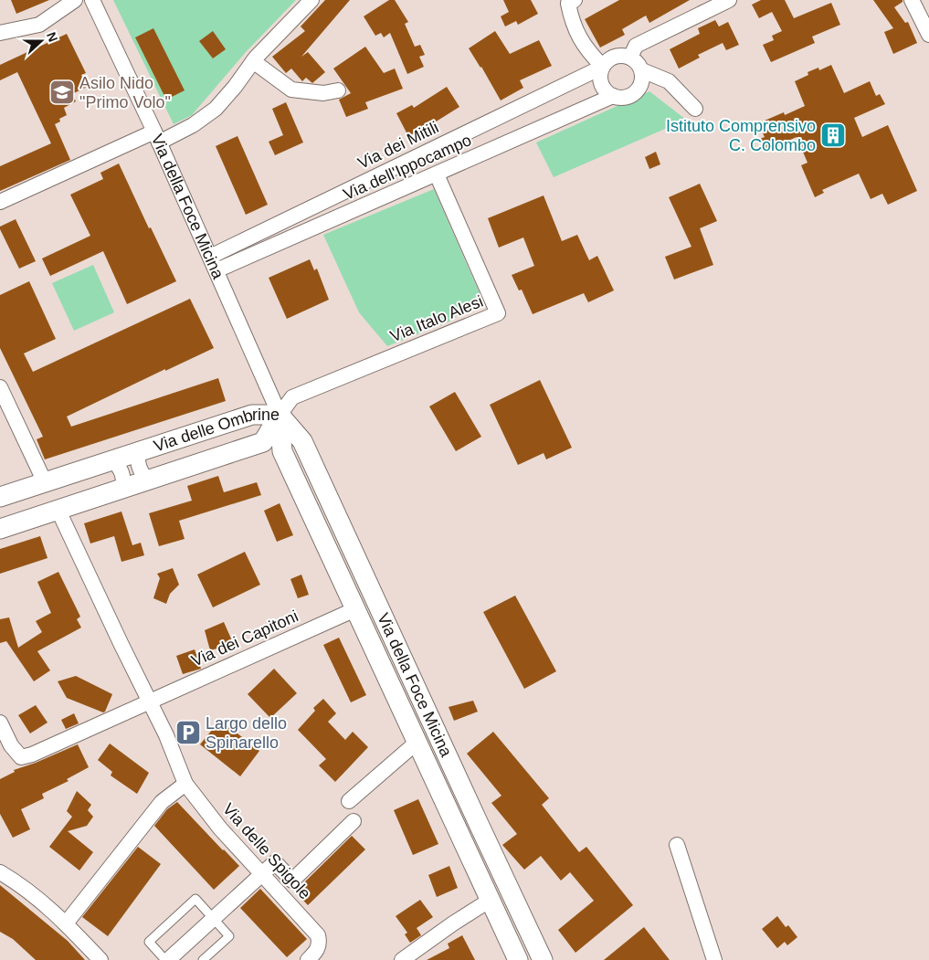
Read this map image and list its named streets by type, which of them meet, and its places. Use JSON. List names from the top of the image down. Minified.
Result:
{"streets":{"street":["Via dei Mitili","Via dell'Ippocampo","Via della Foce Micina","Via Italo Alesi","Via delle Ombrine","Via dei Capitoni","Via delle Spigole"]},"crossings":[["Via dei Mitili","Via dell'Ippocampo"],["Via dei Mitili","Via della Foce Micina"],["Via dell'Ippocampo","Via della Foce Micina"],["Via dell'Ippocampo","Via Italo Alesi"],["Via della Foce Micina","Via Italo Alesi"],["Via della Foce Micina","Via delle Ombrine"],["Via della Foce Micina","Via dei Capitoni"],["Via Italo Alesi","Via delle Ombrine"]],"places":{"school or university":["Asilo Nido \"Primo Volo\""],"building":["Istituto Comprensivo C. Colombo"],"parking":["Largo dello Spinarello"]},"north":"right"}
